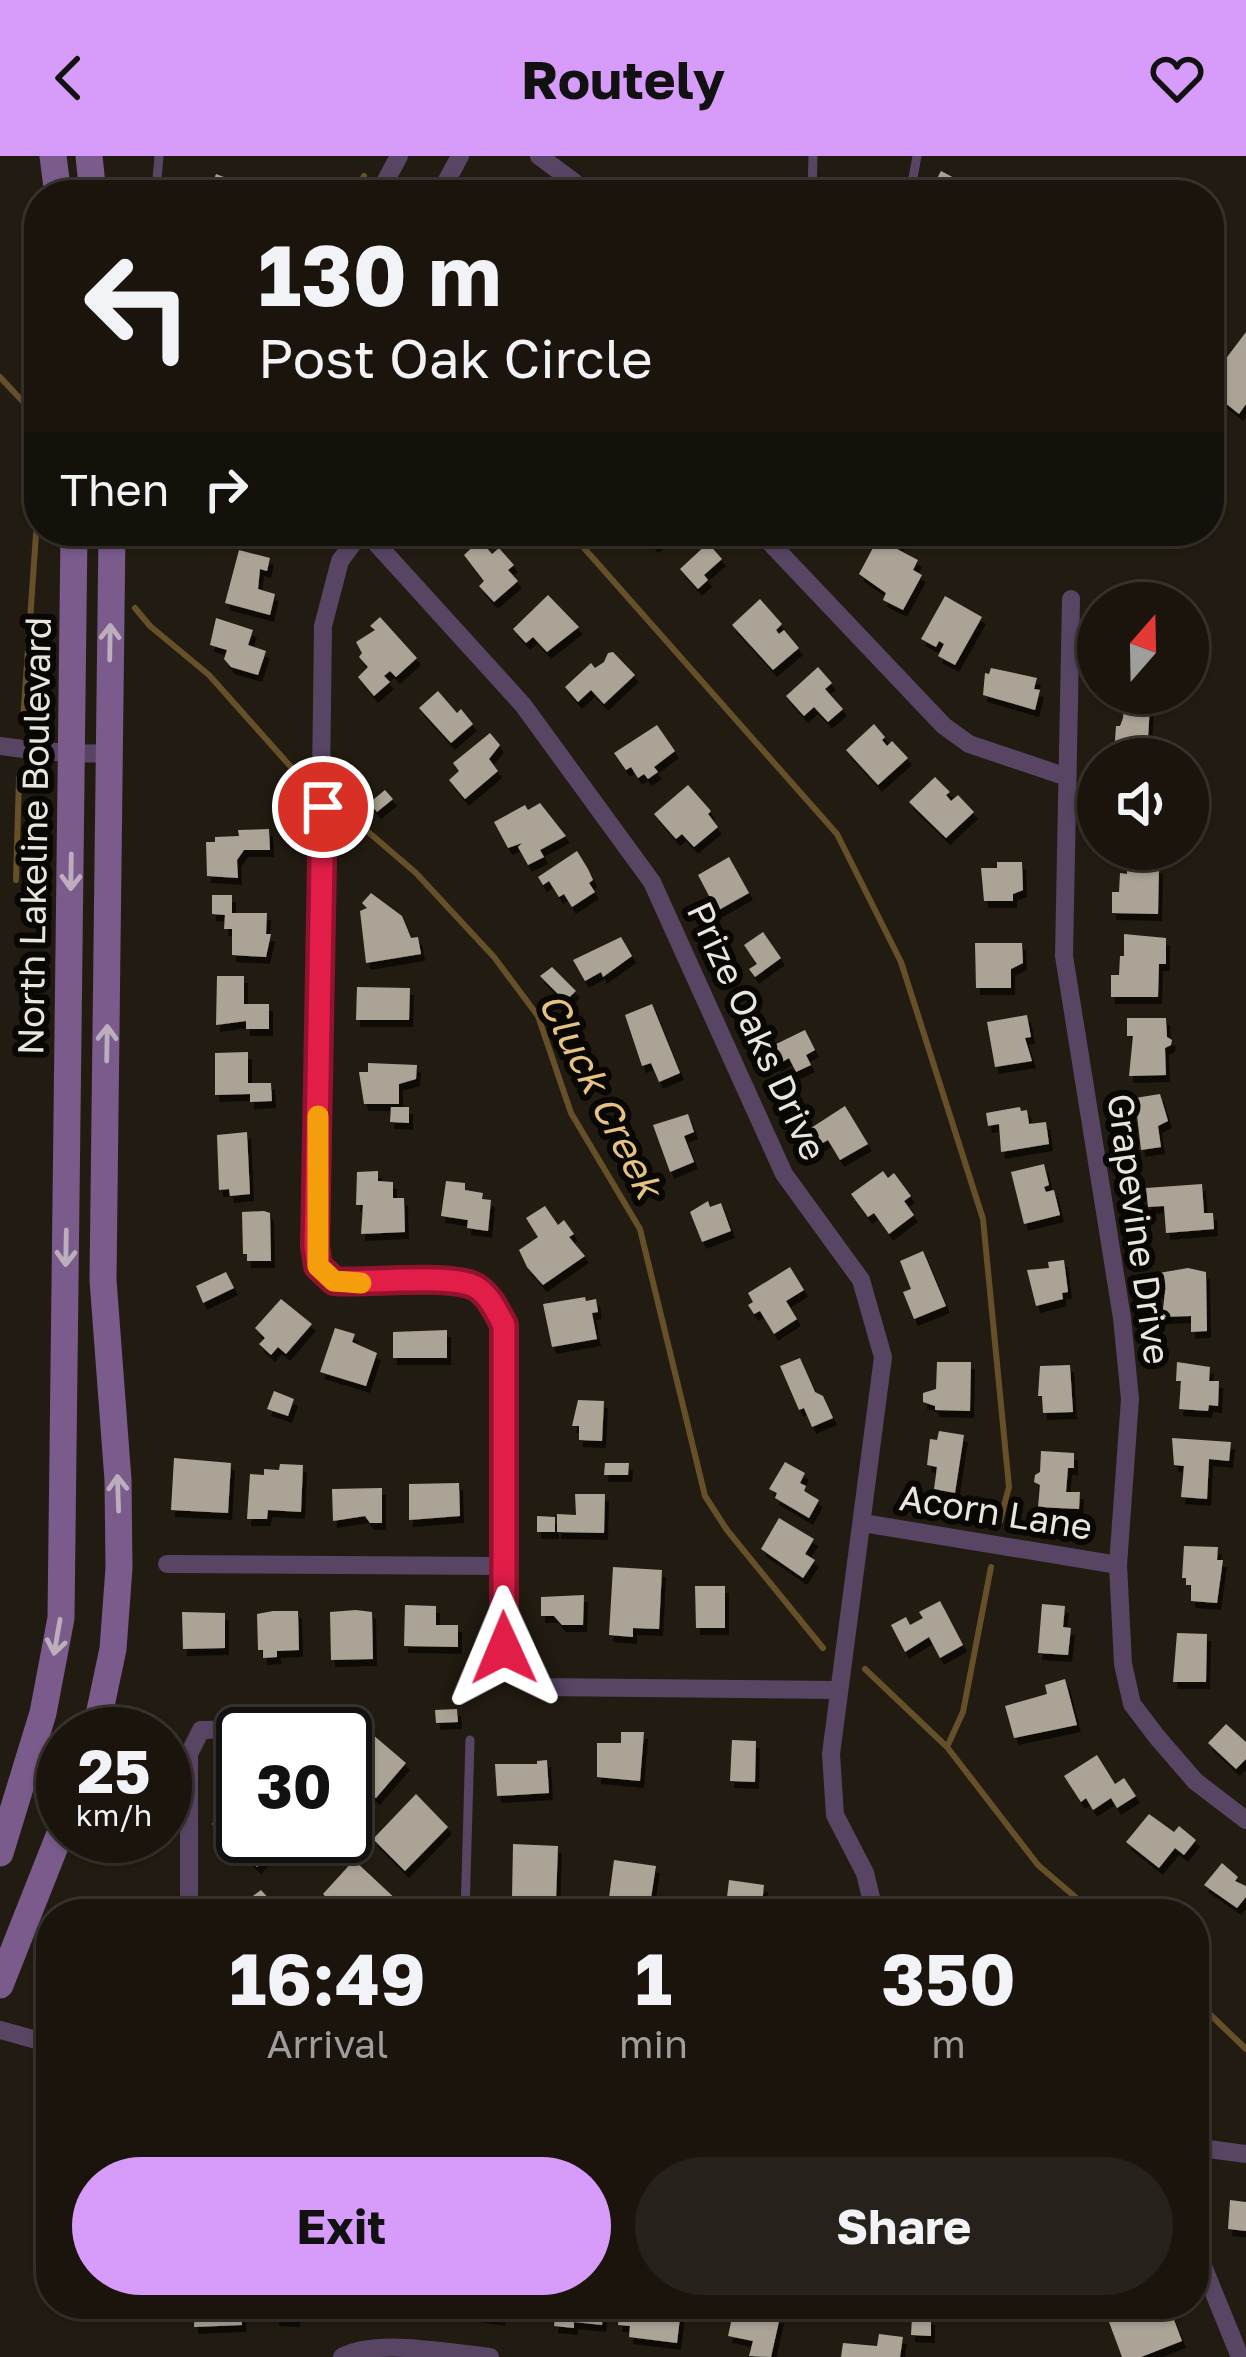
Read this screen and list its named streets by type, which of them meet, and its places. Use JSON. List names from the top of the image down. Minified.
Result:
{"streets":{"main road":["North Lakeline Boulevard"],"street":["Prize Oaks Drive","Grapevine Drive","Acorn Lane"]},"crossings":[["Prize Oaks Drive","Acorn Lane"],["Grapevine Drive","Acorn Lane"]],"water":["Cluck Creek"],"north":"top","page":{"header":"Routely","turn":["130 m","Post Oak Circle"],"then":"Then","speed":"25 km/h","limit":"30","eta":["16:49","Arrival","1","min","350","m"],"buttons":["Exit","Share"]}}
